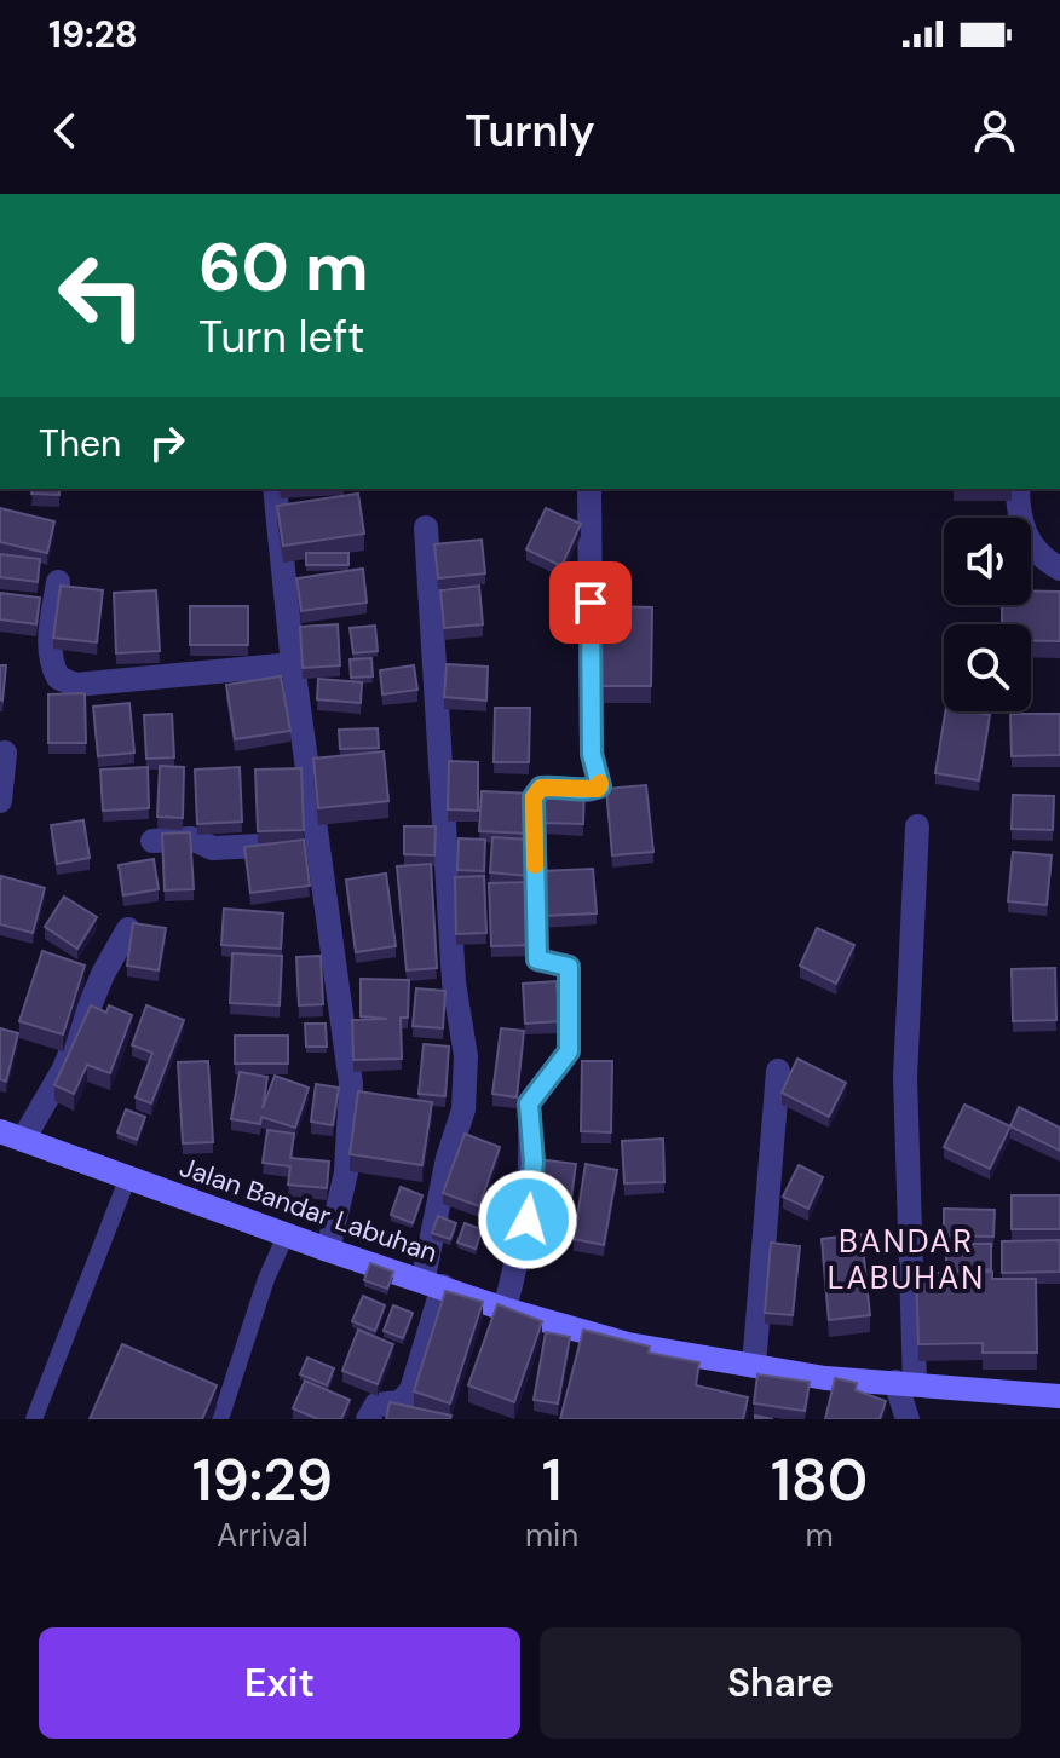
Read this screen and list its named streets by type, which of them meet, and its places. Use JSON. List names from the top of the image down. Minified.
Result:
{"streets":{"main road":["Jalan Bandar Labuhan"]},"districts":["BANDAR LABUHAN"],"page":{"status":"19:28","header":"Turnly","turn":["60 m","Turn left"],"then":"Then","eta":["19:29","Arrival","1","min","180","m"],"buttons":["Exit","Share"]}}
